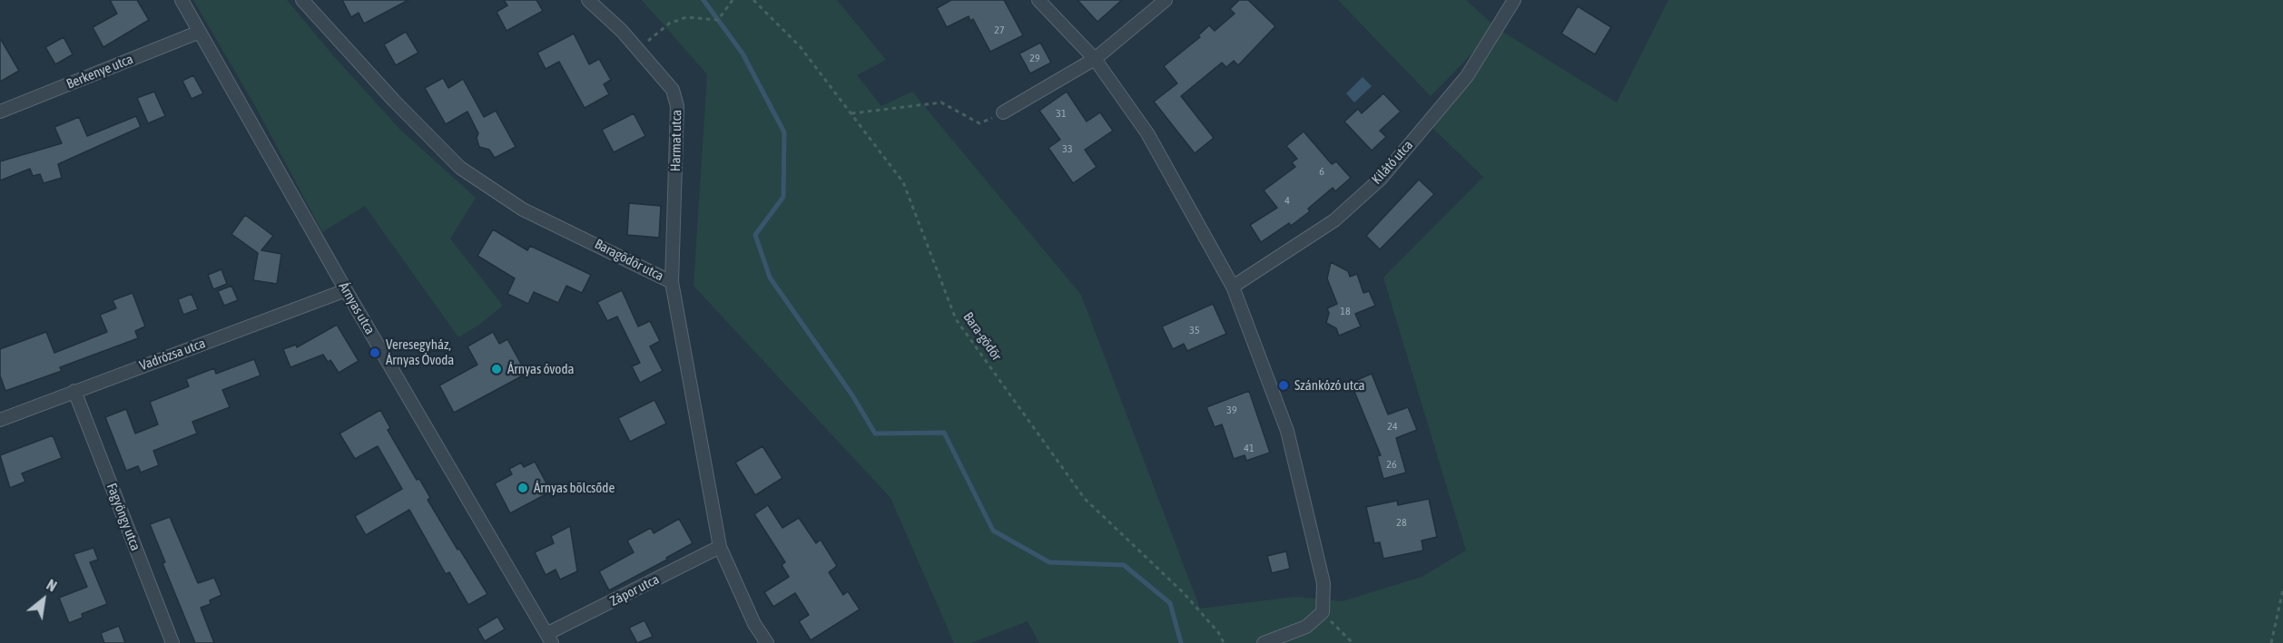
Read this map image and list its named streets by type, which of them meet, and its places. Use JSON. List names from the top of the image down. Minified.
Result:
{"streets":{"street":["Berkenye utca","Harmat utca","Kilátó utca","Baragödör utca","Árnyas utca","Vadrózsa utca","Fagyöngy utca","Zápor utca"],"path":["Bara-gödör"]},"crossings":[["Berkenye utca","Árnyas utca"],["Harmat utca","Baragödör utca"],["Baragödör utca","Zápor utca"],["Árnyas utca","Vadrózsa utca"],["Árnyas utca","Zápor utca"],["Vadrózsa utca","Fagyöngy utca"]],"places":["Veresegyház, Árnyas Óvoda","Árnyas óvoda","Szánkózó utca","Árnyas bölcsőde"],"house_numbers":["27","29","31","33","6","4","18","35","39","24","41","26","28"],"north":"top right"}
